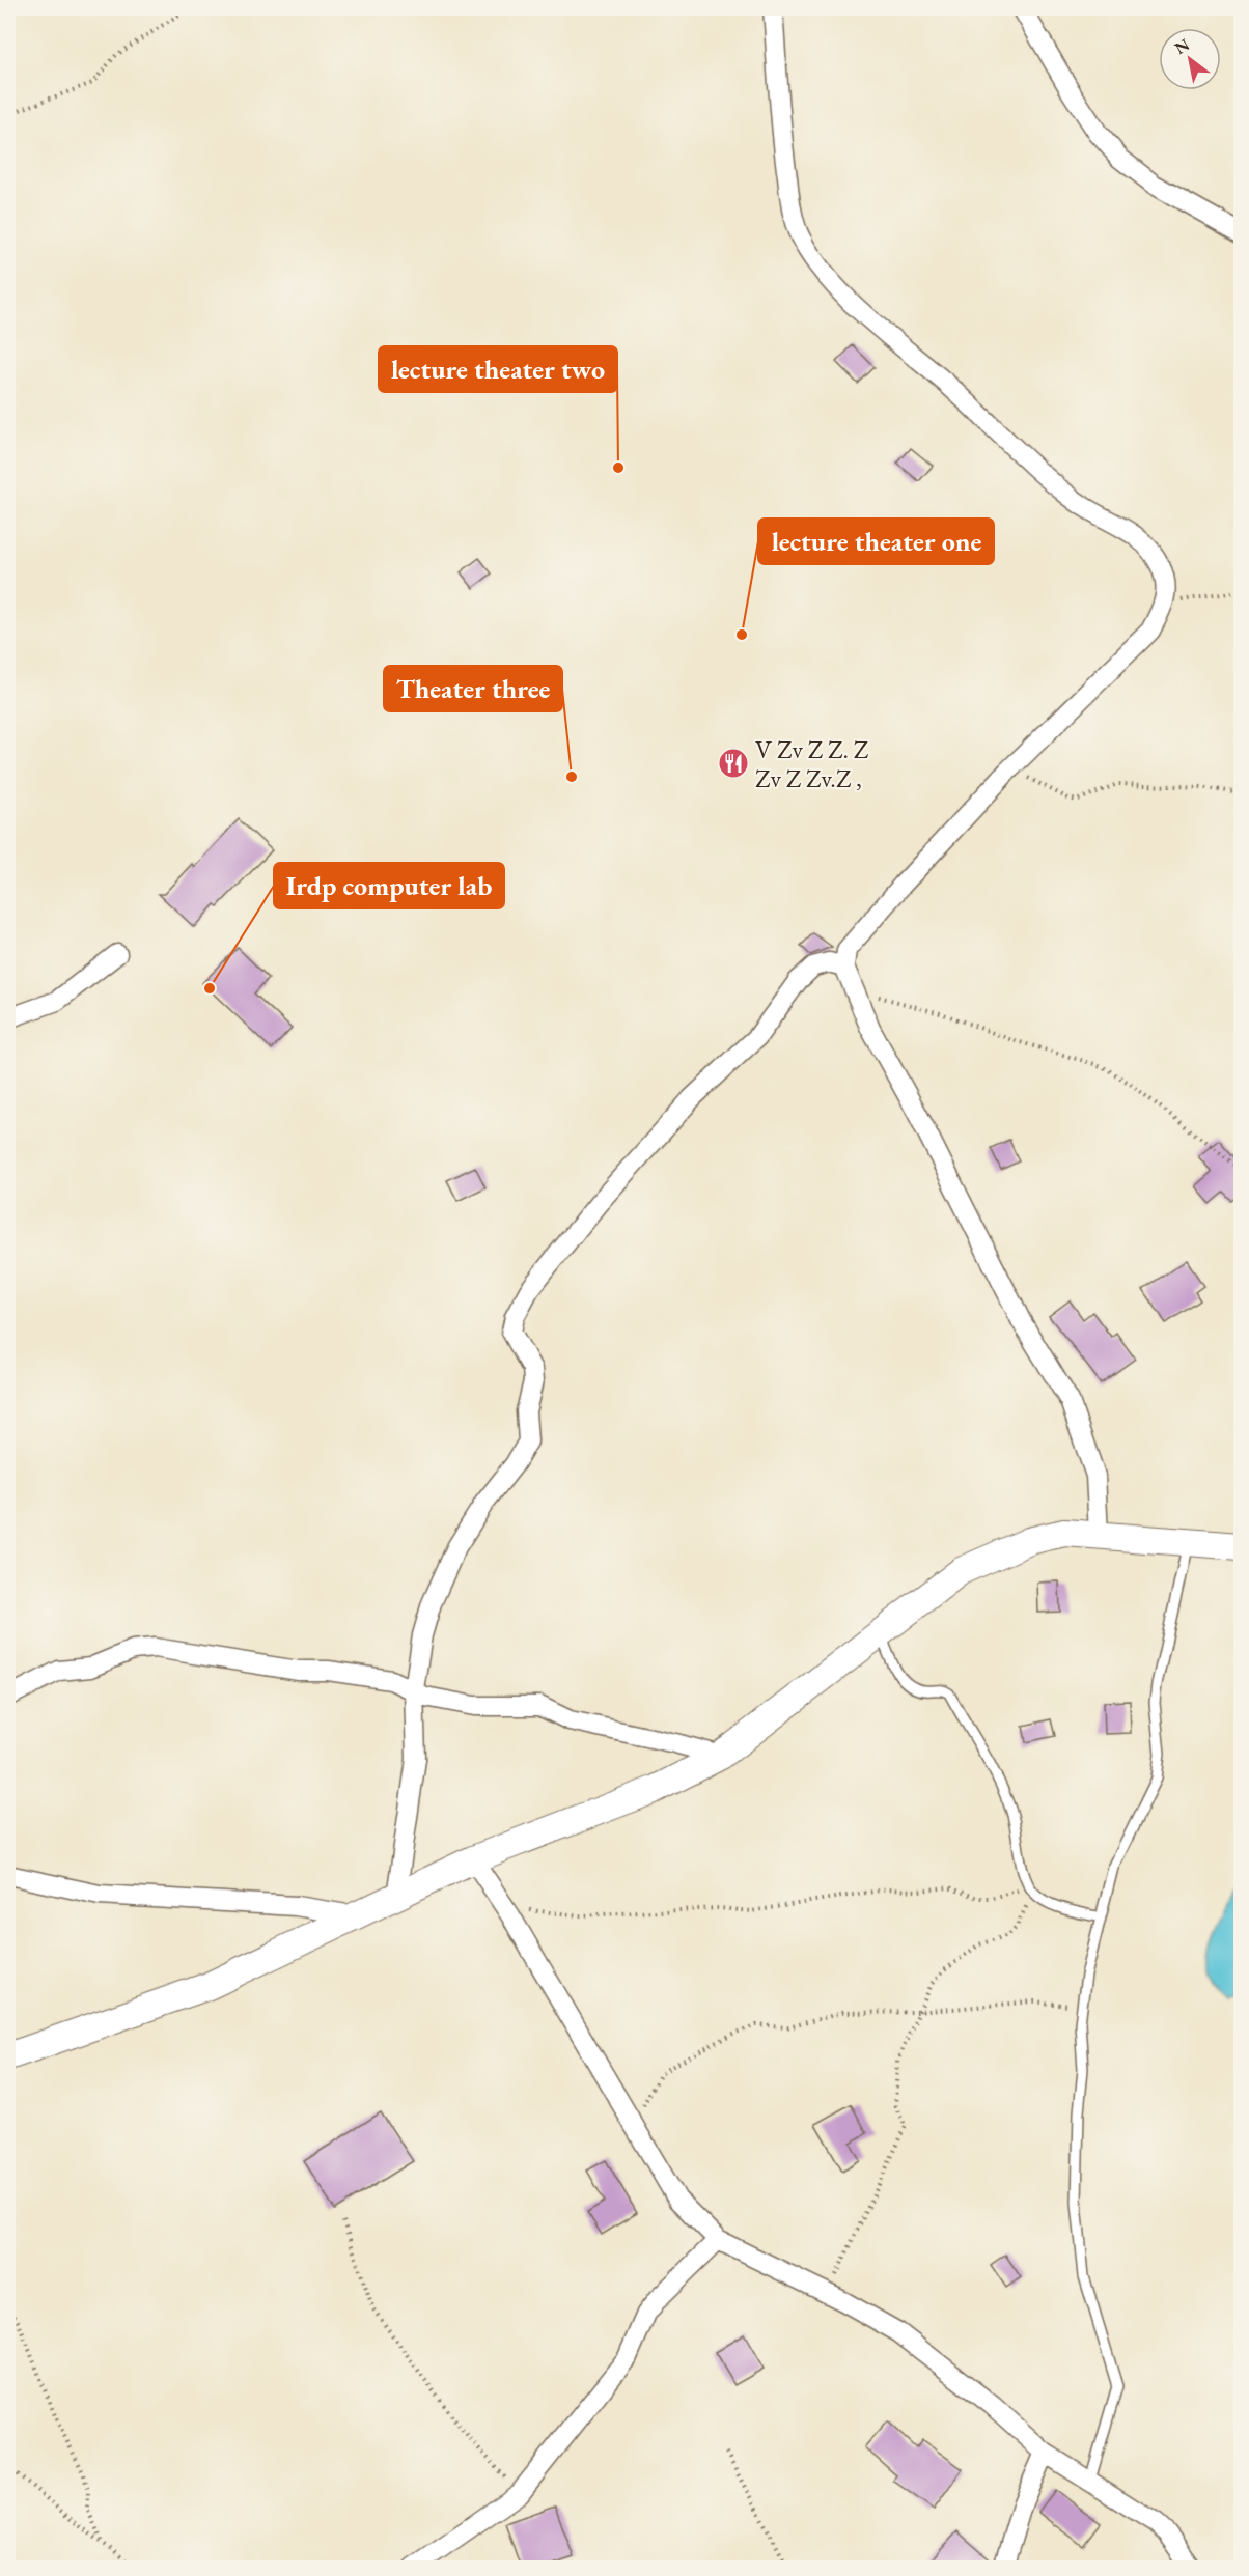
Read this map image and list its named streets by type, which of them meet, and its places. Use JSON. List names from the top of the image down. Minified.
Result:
{"places":{"other":["lecture theater two","lecture theater one","Theater three","Irdp computer lab"],"restaurant":["V Zv Z Z. Z Zv Z Zv.Z ,"]},"north":"top left"}
